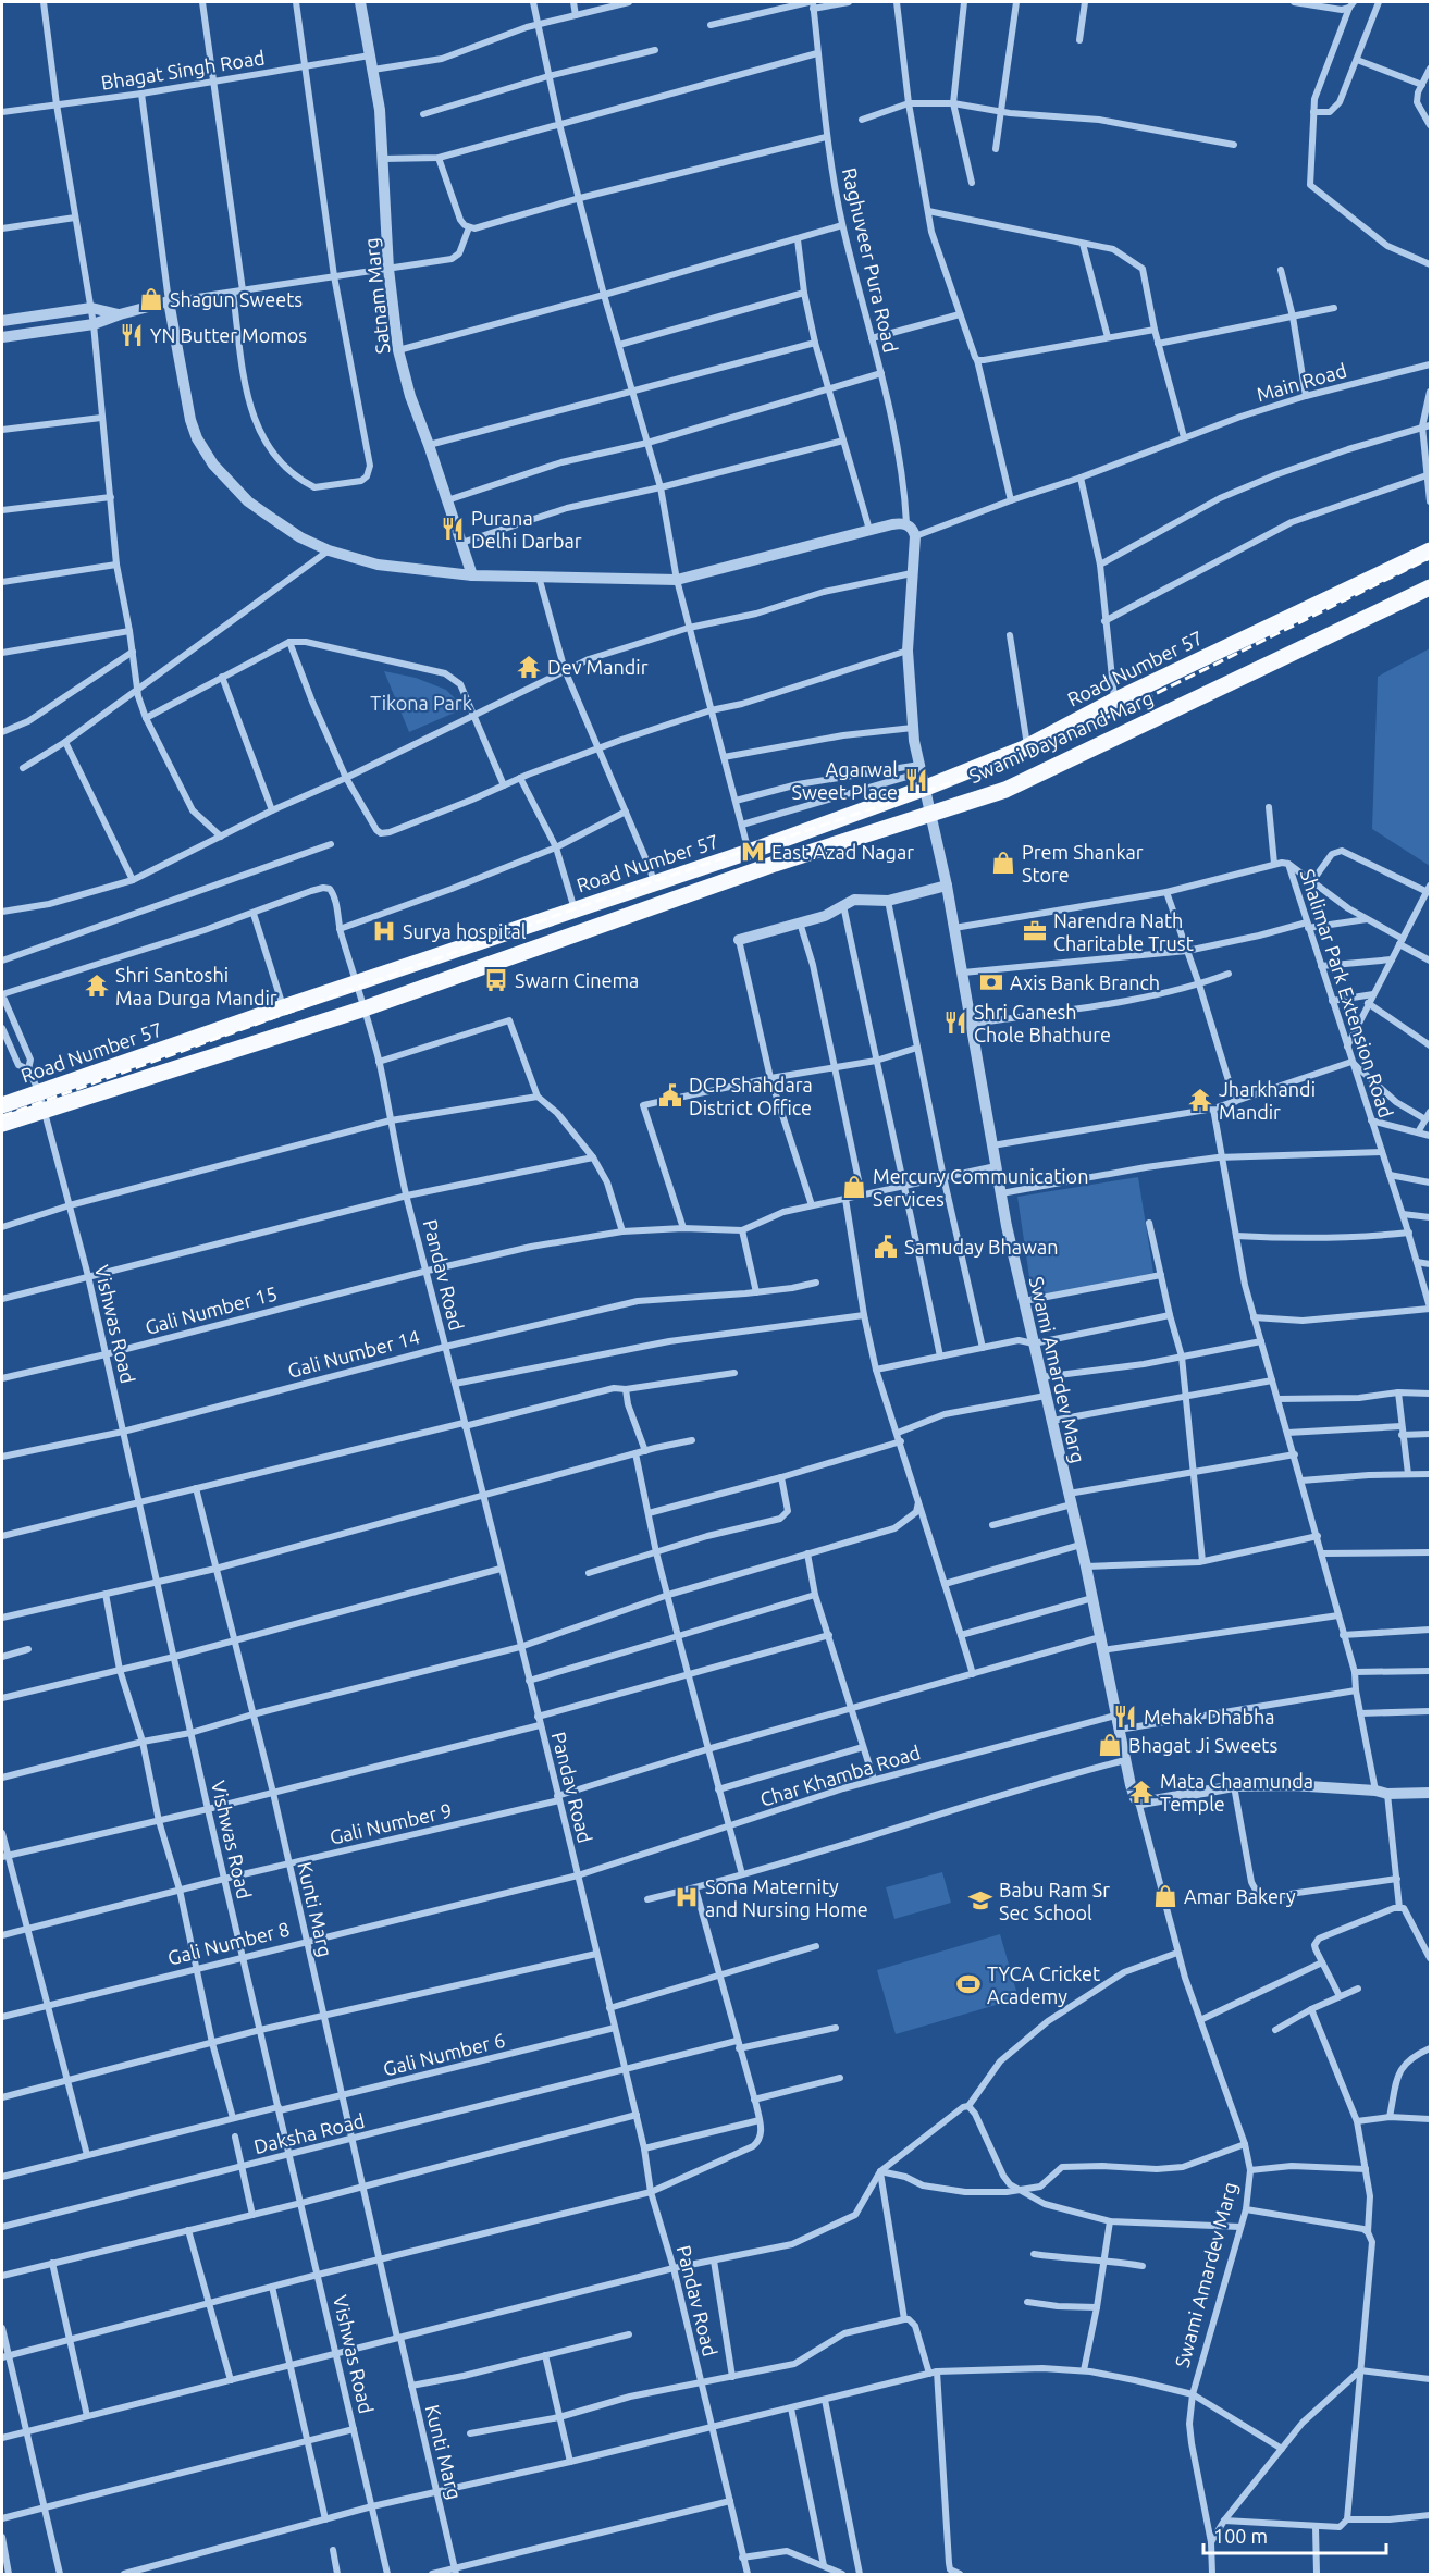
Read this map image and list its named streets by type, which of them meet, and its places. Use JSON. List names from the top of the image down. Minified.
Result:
{"streets":{"main road":["Road Number 57","Swami Dayanand Marg"],"street":["Bhagat Singh Road","Raghuveer Pura Road","Satnam Marg","Main Road","Shalimar Park Extension Road","Pandav Road","Gali Number 15","Vishwas Road","Gali Number 14","Swami Amardev Marg","Char Khamba Road","Gali Number 9","Kunti Marg","Gali Number 8","Gali Number 6","Daksha Road"]},"crossings":[["Bhagat Singh Road","Satnam Marg"],["Road Number 57","Swami Dayanand Marg"],["Road Number 57","Pandav Road"],["Road Number 57","Vishwas Road"],["Road Number 57","Swami Amardev Marg"],["Swami Dayanand Marg","Pandav Road"],["Swami Dayanand Marg","Swami Amardev Marg"],["Shalimar Park Extension Road","Swami Amardev Marg"],["Pandav Road","Gali Number 15"],["Pandav Road","Gali Number 14"],["Pandav Road","Char Khamba Road"],["Pandav Road","Gali Number 9"],["Pandav Road","Gali Number 8"],["Pandav Road","Gali Number 6"],["Pandav Road","Daksha Road"],["Gali Number 15","Vishwas Road"],["Vishwas Road","Gali Number 14"],["Vishwas Road","Gali Number 9"],["Vishwas Road","Gali Number 8"],["Vishwas Road","Gali Number 6"],["Vishwas Road","Daksha Road"],["Swami Amardev Marg","Char Khamba Road"],["Swami Amardev Marg","Gali Number 9"],["Char Khamba Road","Gali Number 8"],["Gali Number 9","Kunti Marg"],["Kunti Marg","Gali Number 8"],["Kunti Marg","Gali Number 6"],["Kunti Marg","Daksha Road"]],"parks":["Tikona Park"],"places":{"shop":["Shagun Sweets","Prem Shankar Store","Mercury Communication Services","Bhagat Ji Sweets","Amar Bakery"],"restaurant":["YN Butter Momos","Purana Delhi Darbar","Agarwal Sweet Place","Shri Ganesh Chole Bhathure","Mehak Dhabha"],"temple":["Dev Mandir","Shri Santoshi Maa Durga Mandir","Jharkhandi Mandir","Mata Chaamunda Temple"],"metro station":["East Azad Nagar"],"hospital":["Surya hospital","Sona Maternity and Nursing Home"],"office":["Narendra Nath Charitable Trust"],"bus stop":["Swarn Cinema"],"bank":["Axis Bank Branch"],"public building":["DCP Shahdara District Office","Samuday Bhawan"],"school or university":["Babu Ram Sr Sec School"],"sports":["TYCA Cricket Academy"]},"scale_bar":"100 m"}
